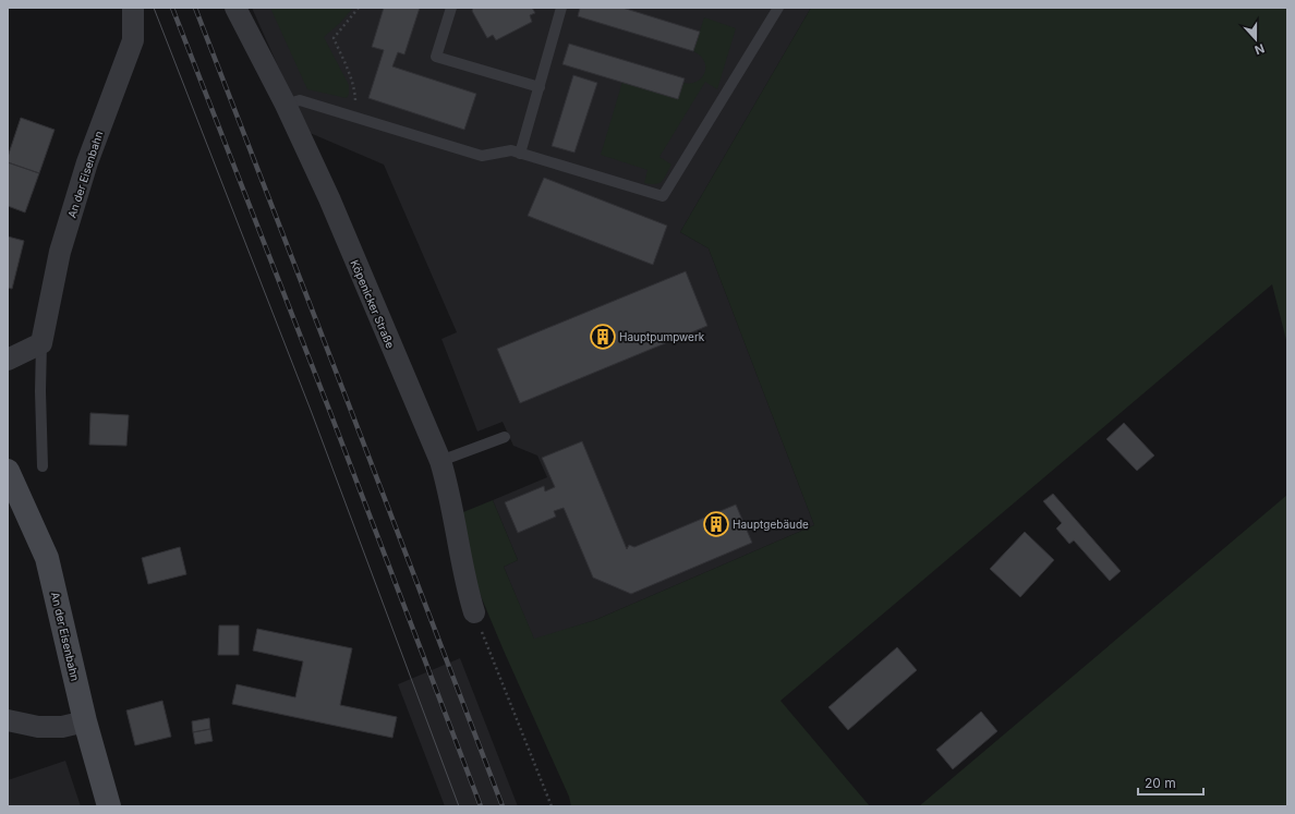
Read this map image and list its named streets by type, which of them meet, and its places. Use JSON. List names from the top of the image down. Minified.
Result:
{"streets":{"main road":["An der Eisenbahn"],"street":["Köpenicker Straße"]},"places":{"building":["Hauptpumpwerk","Hauptgebäude"]},"scale_bar":"20 m","north":"bottom"}
